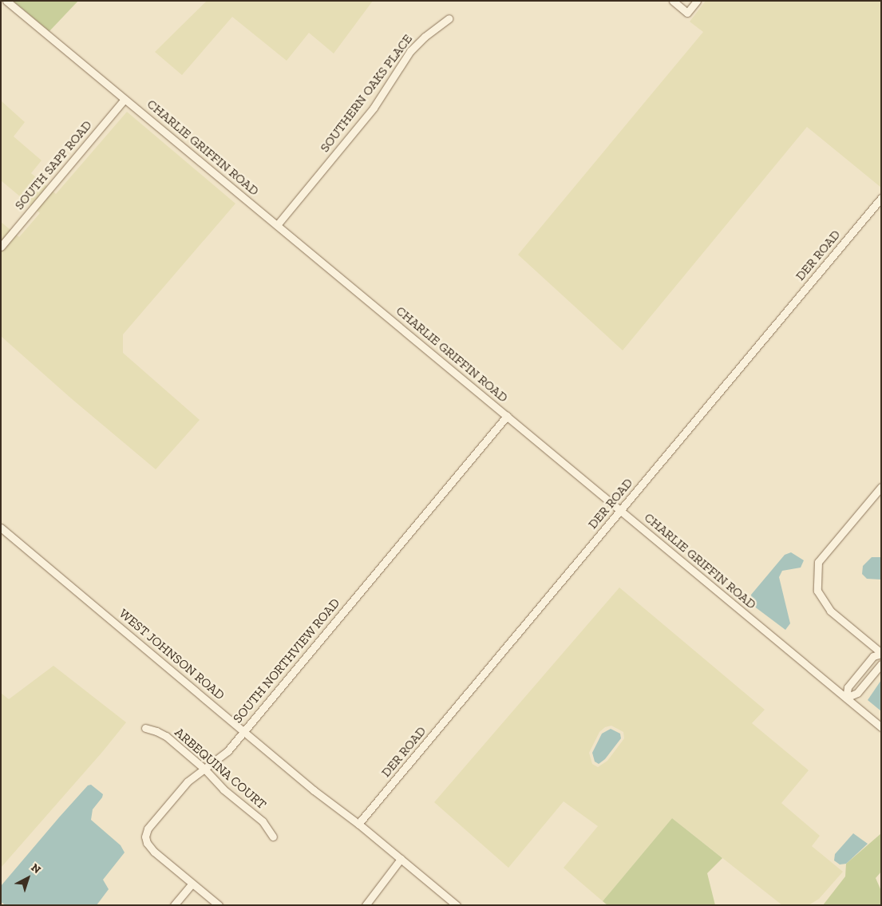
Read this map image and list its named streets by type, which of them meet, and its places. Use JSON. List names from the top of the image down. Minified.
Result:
{"streets":{"street":["SOUTHERN OAKS PLACE","CHARLIE GRIFFIN ROAD","SOUTH SAPP ROAD","DER ROAD","WEST JOHNSON ROAD","SOUTH NORTHVIEW ROAD","ARBEQUINA COURT"]},"crossings":[["SOUTHERN OAKS PLACE","CHARLIE GRIFFIN ROAD"],["CHARLIE GRIFFIN ROAD","SOUTH SAPP ROAD"],["CHARLIE GRIFFIN ROAD","DER ROAD"],["CHARLIE GRIFFIN ROAD","SOUTH NORTHVIEW ROAD"],["DER ROAD","WEST JOHNSON ROAD"],["WEST JOHNSON ROAD","SOUTH NORTHVIEW ROAD"],["SOUTH NORTHVIEW ROAD","ARBEQUINA COURT"]],"north":"top right"}
